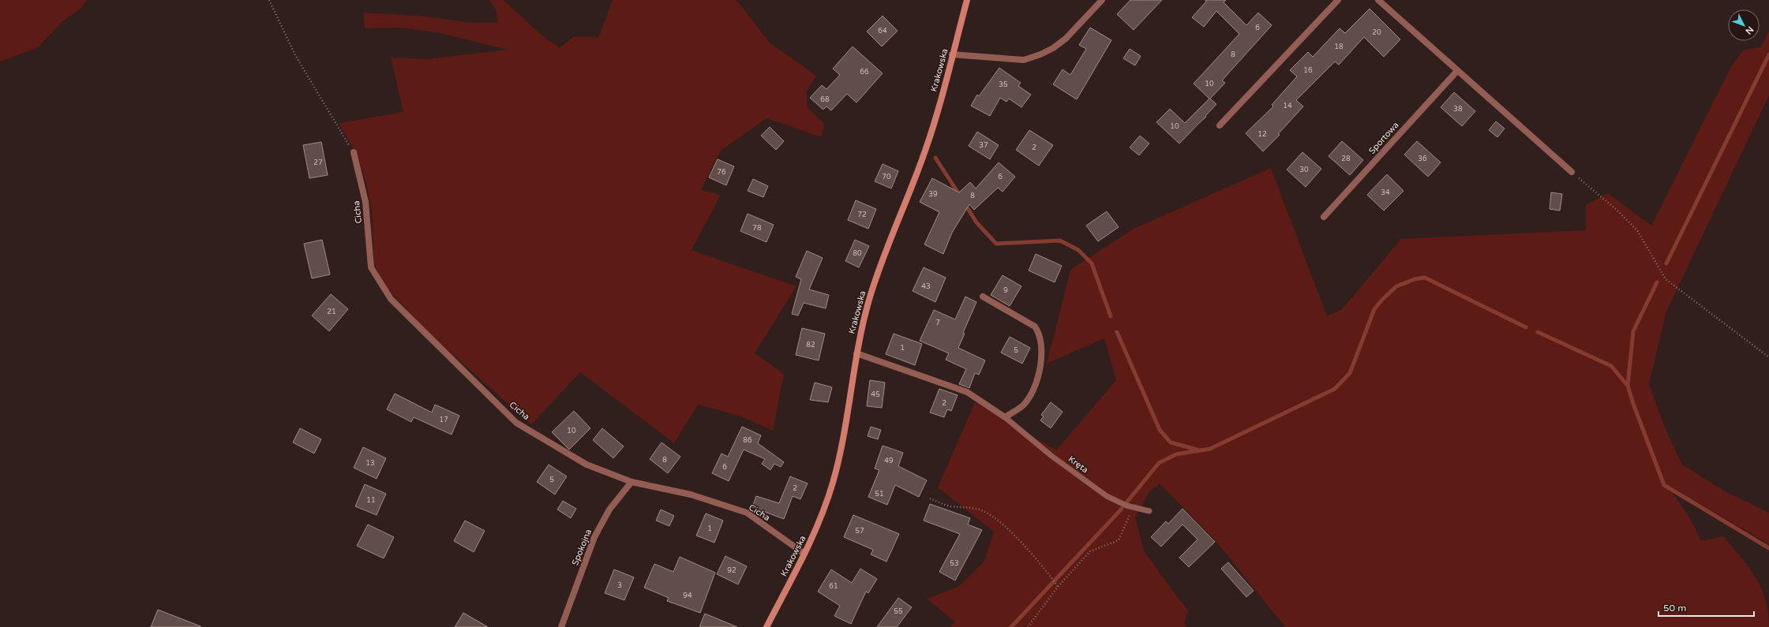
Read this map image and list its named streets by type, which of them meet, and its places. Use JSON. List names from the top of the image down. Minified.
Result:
{"streets":{"street":["Krakowska","Sportowa","Cicha","Kręta","Spokojna"]},"crossings":[["Krakowska","Cicha"],["Krakowska","Kręta"],["Cicha","Spokojna"]],"house_numbers":["6","64","20","18","8","16","66","10","35","68","14","38","10","12","37","2","28","36","27","30","76","70","6","34","39","8","72","78","80","43","9","21","7","82","1","5","45","2","17","10","86","8","49","13","6","5","2","51","11","1","57","53","92","3","61","94","55"],"scale_bar":"50 m","north":"bottom right"}
